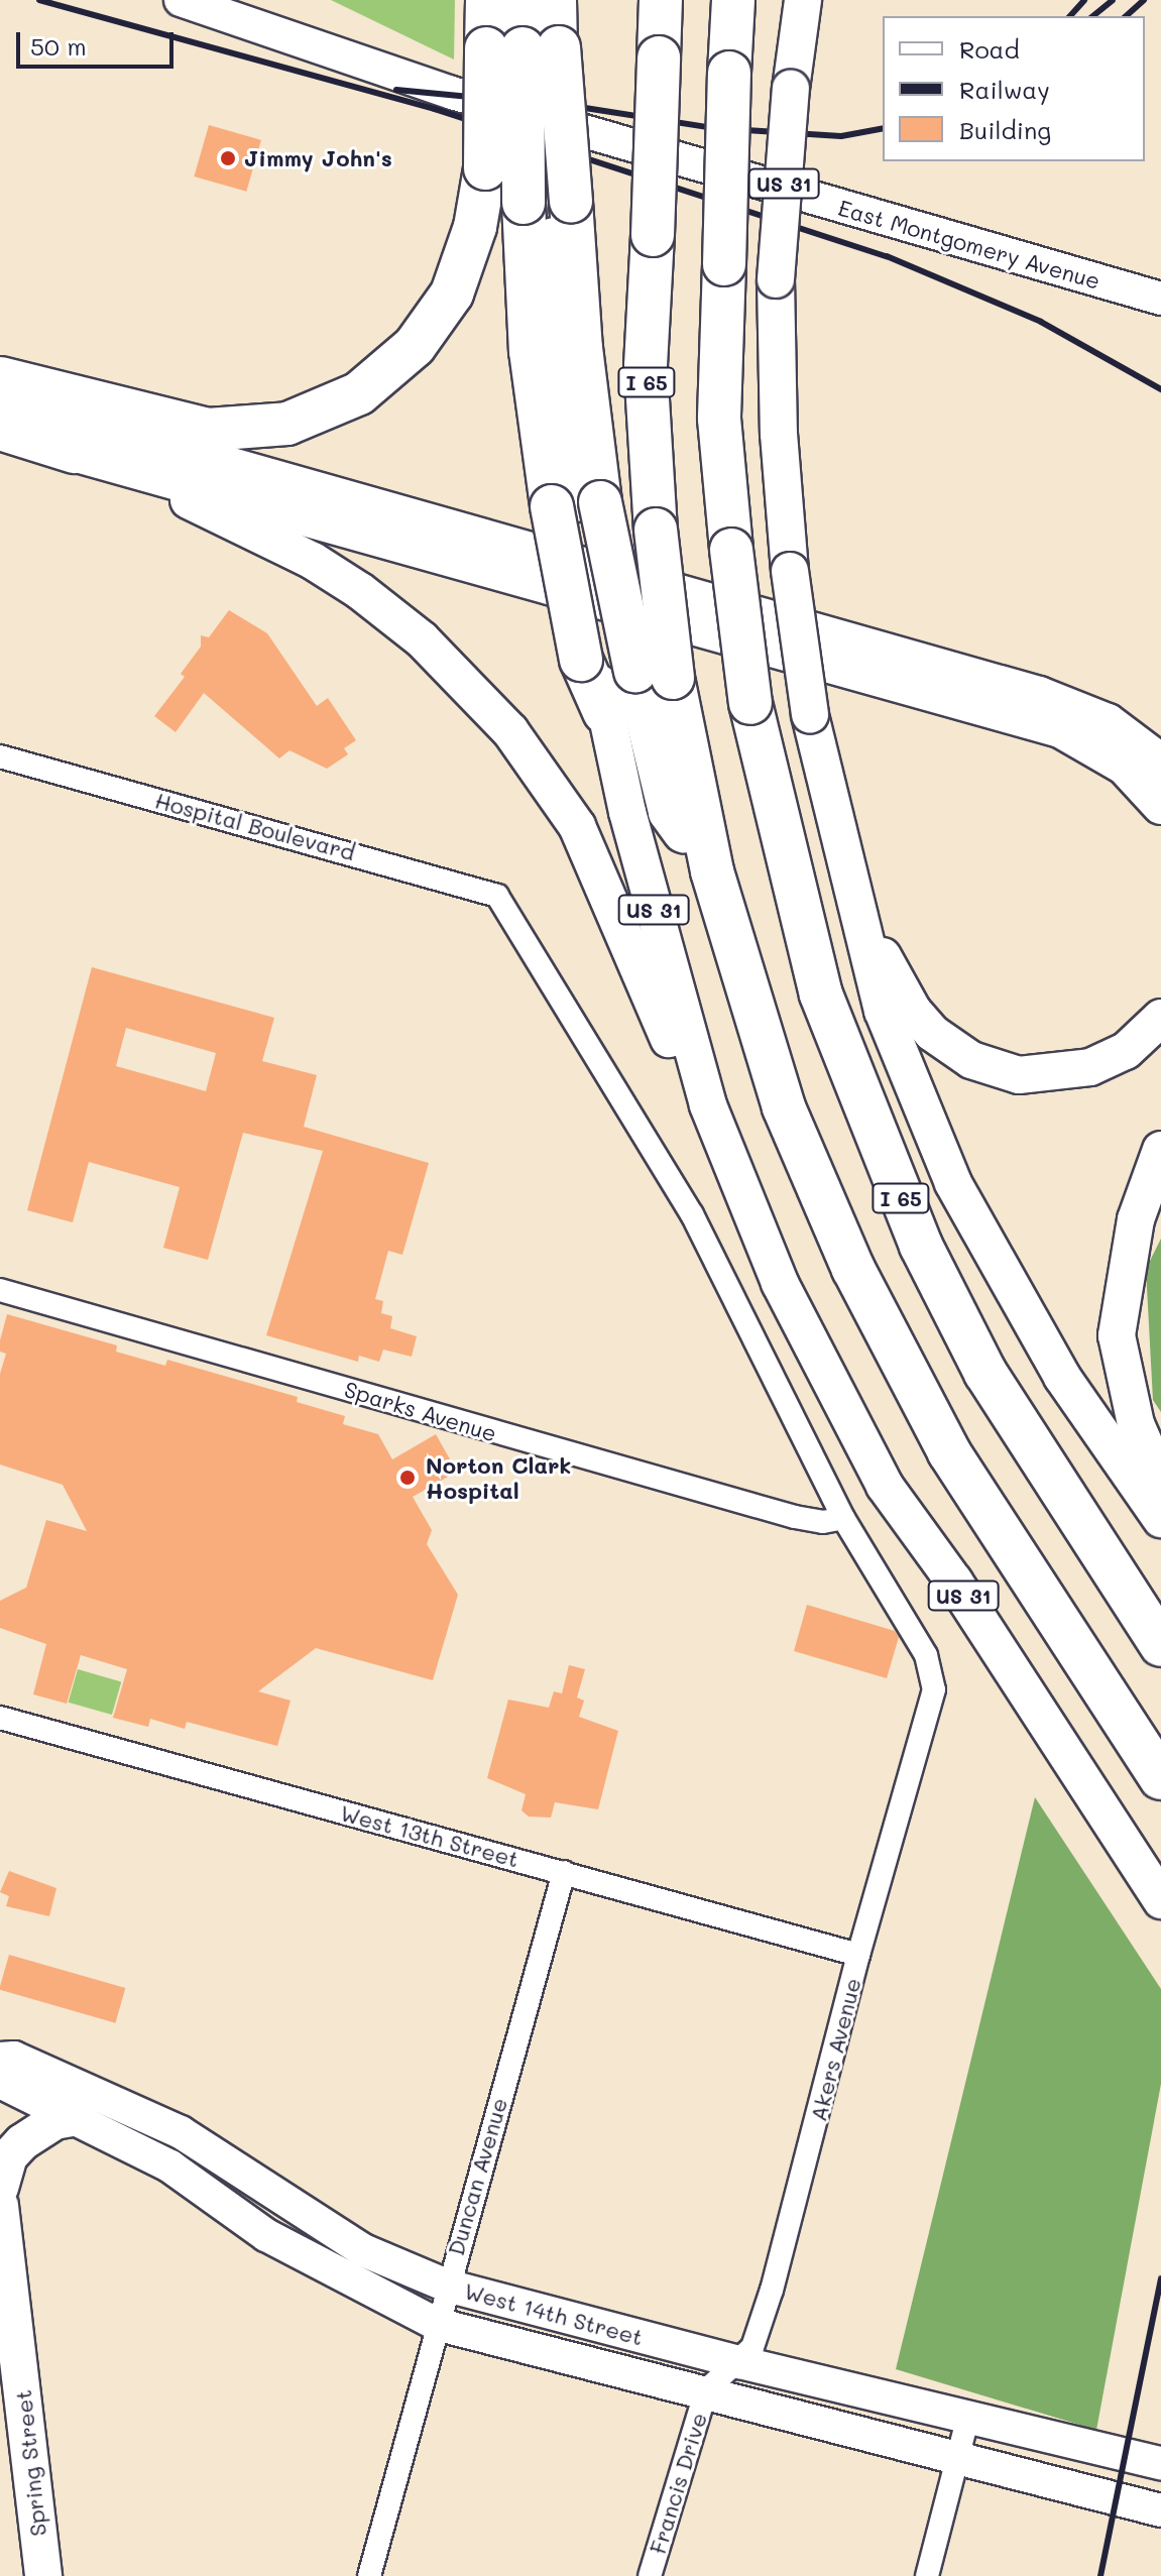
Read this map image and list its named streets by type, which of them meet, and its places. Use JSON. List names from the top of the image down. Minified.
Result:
{"streets":{"highway":["I 65"],"main road":["US 31","Spring Street"],"street":["East Montgomery Avenue","Hospital Boulevard","Sparks Avenue","West 13th Street","Akers Avenue","Duncan Avenue","West 14th Street","Francis Drive"]},"crossings":[["Hospital Boulevard","Sparks Avenue"],["Hospital Boulevard","Akers Avenue"],["Sparks Avenue","Akers Avenue"],["West 13th Street","Akers Avenue"],["West 13th Street","Duncan Avenue"],["Akers Avenue","West 14th Street"],["Akers Avenue","Francis Drive"],["Duncan Avenue","West 14th Street"],["West 14th Street","Francis Drive"]],"places":["Jimmy John's","Norton Clark Hospital"],"legend":["Road","Railway","Building"],"scale_bar":"50 m"}
